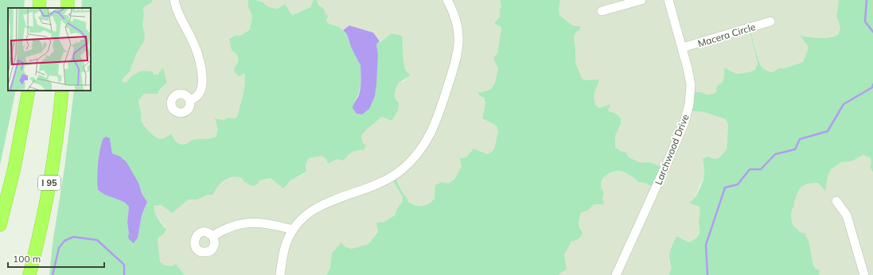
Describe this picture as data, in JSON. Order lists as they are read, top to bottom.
{
  "streets": {
    "highway": ["I 95"],
    "street": ["Macera Circle", "Larchwood Drive"]
  },
  "crossings": [
    ["Macera Circle", "Larchwood Drive"]
  ],
  "scale_bar": "100 m"
}
